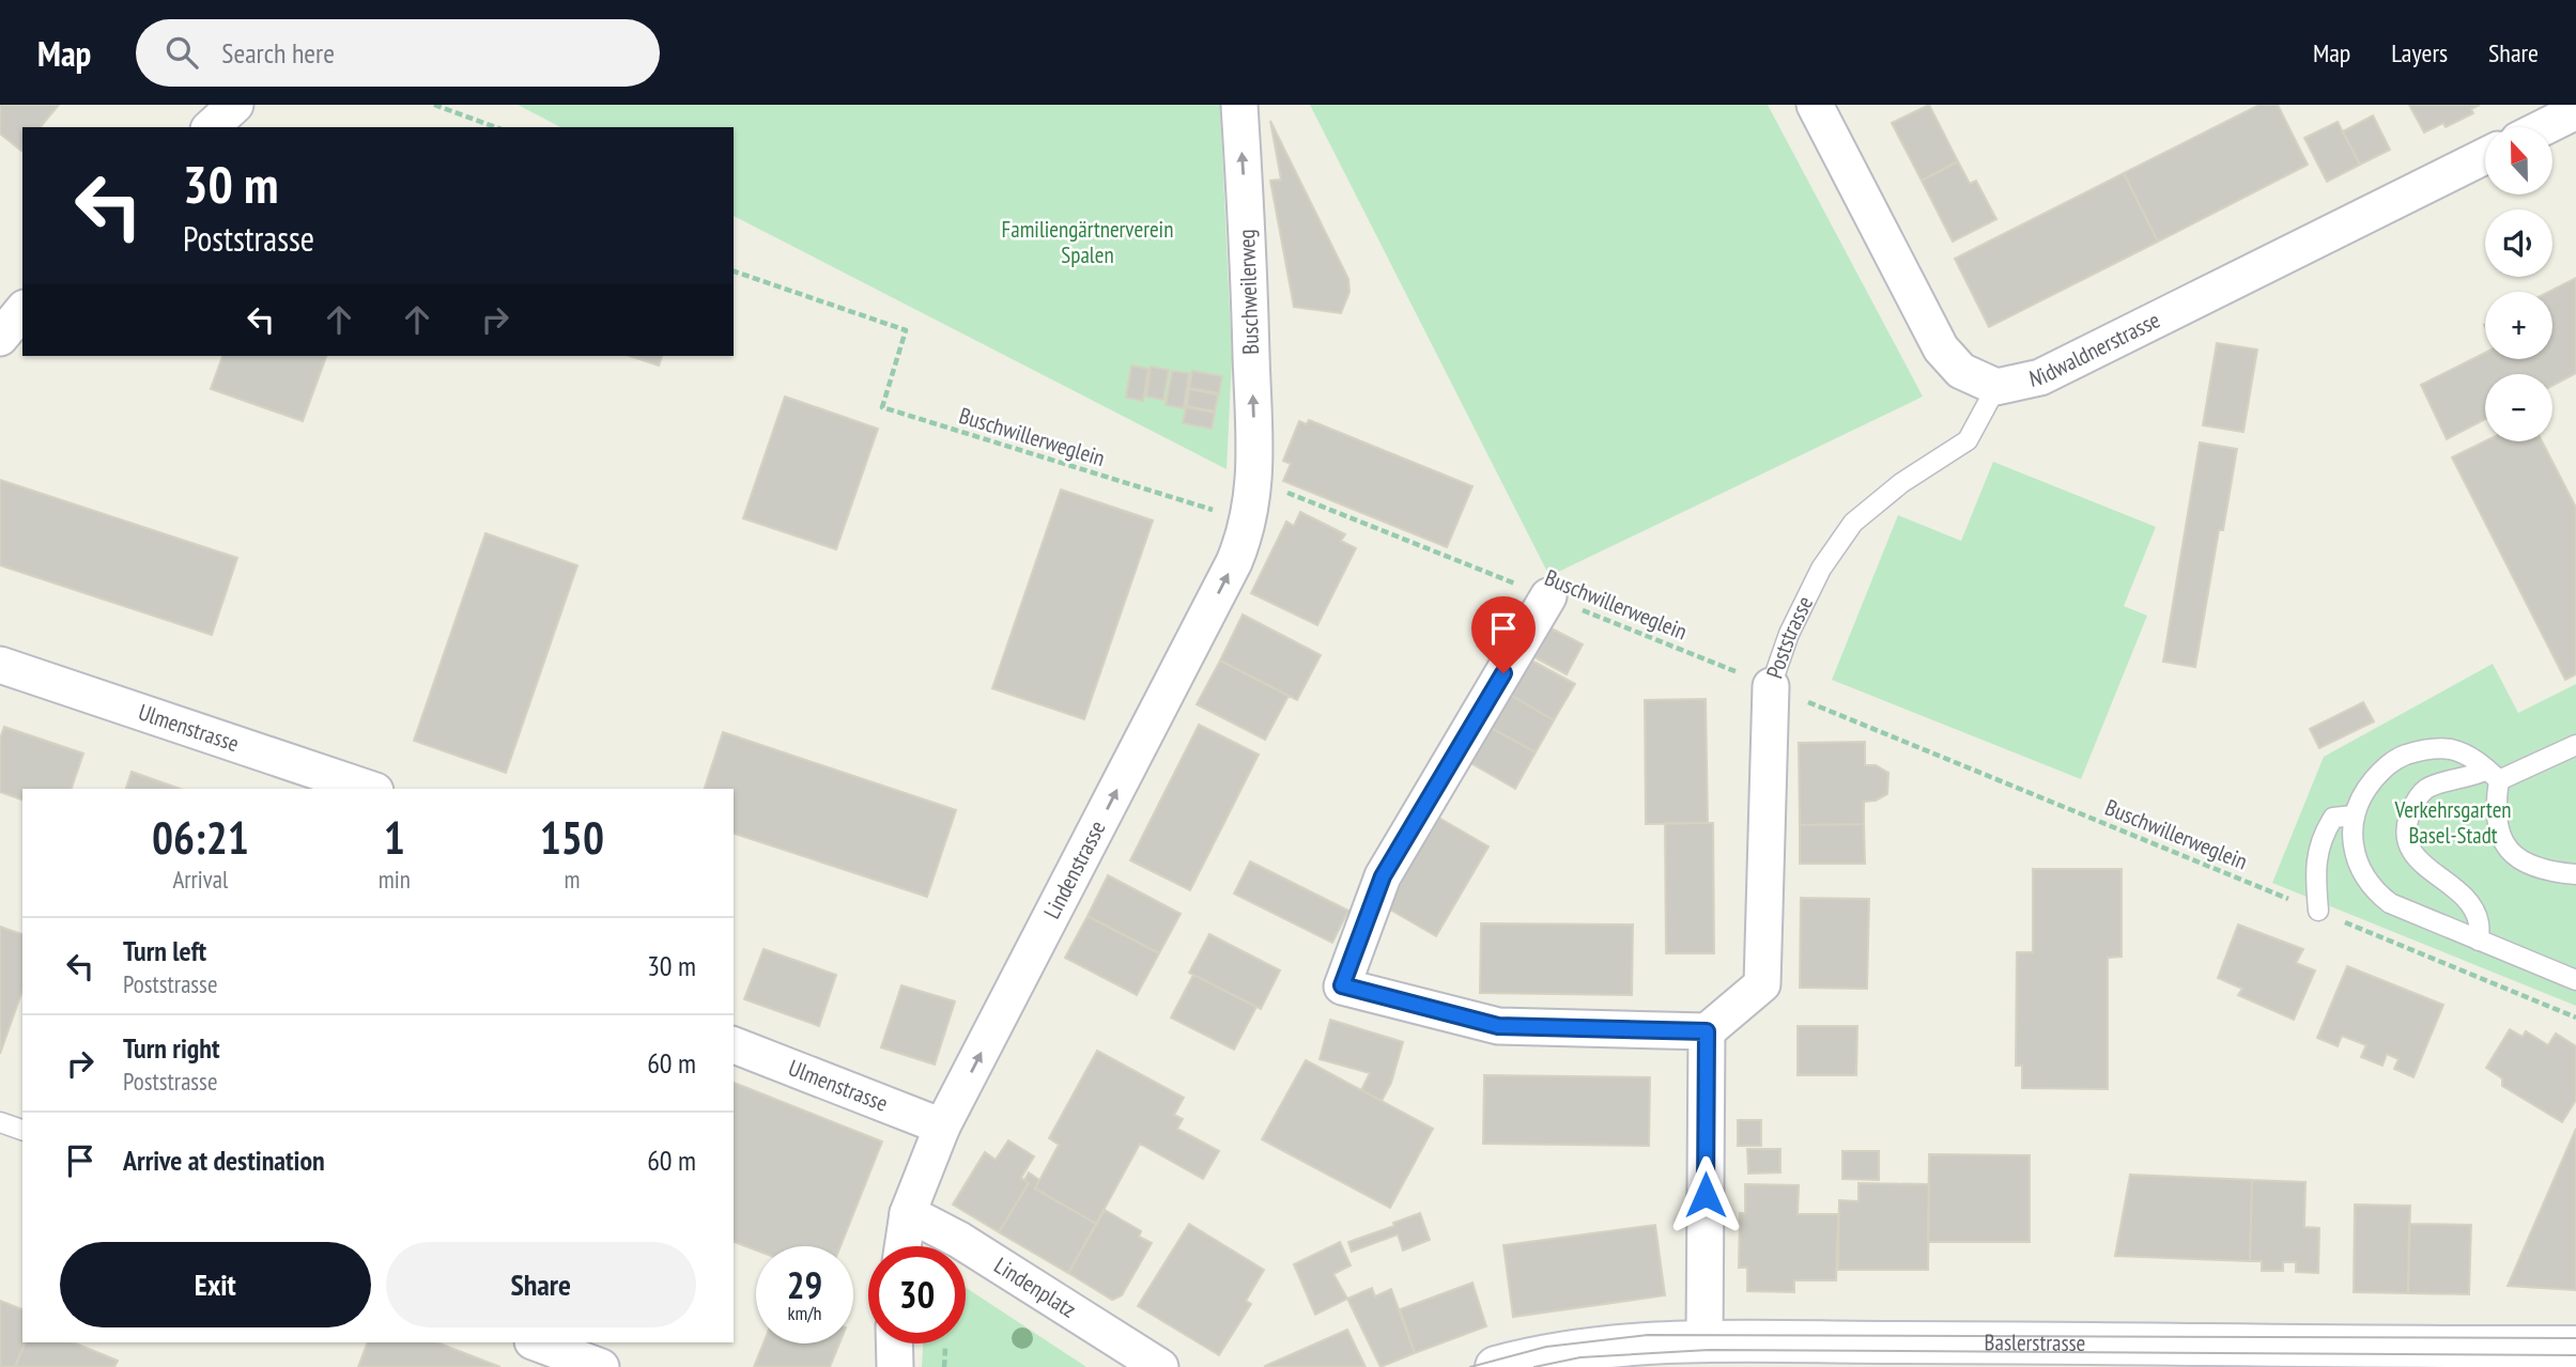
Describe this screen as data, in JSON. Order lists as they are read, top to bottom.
{
  "streets": {
    "main road": ["Baslerstrasse"],
    "street": [
      "Buschweilerweg",
      "Nidwaldnerstrasse",
      "Poststrasse",
      "Ulmenstrasse",
      "Lindenstrasse",
      "Lindenplatz"
    ],
    "path": ["Buschwillerweglein"]
  },
  "crossings": [
    ["Buschweilerweg", "Buschwillerweglein"],
    ["Buschweilerweg", "Lindenstrasse"],
    ["Nidwaldnerstrasse", "Poststrasse"],
    ["Buschwillerweglein", "Poststrasse"],
    ["Buschwillerweglein", "Lindenstrasse"],
    ["Ulmenstrasse", "Lindenstrasse"],
    ["Lindenstrasse", "Lindenplatz"]
  ],
  "one_way": ["Buschweilerweg", "Lindenstrasse"],
  "parks": ["Familiengärtnerverein Spalen", "Verkehrsgarten Basel-Stadt"],
  "north": "top",
  "page": {
    "header": "Map",
    "search": "Search here",
    "nav": ["Map", "Layers", "Share"],
    "map_buttons": ["+", "−"],
    "turn": ["30 m", "Poststrasse"],
    "eta": [
      "06:21",
      "Arrival",
      "1",
      "min",
      "150",
      "m"
    ],
    "list": [
      {
        "name": "Turn left",
        "note": "Poststrasse",
        "value": "30 m"
      },
      {
        "name": "Turn right",
        "note": "Poststrasse",
        "value": "60 m"
      },
      {
        "name": "Arrive at destination",
        "value": "60 m"
      }
    ],
    "buttons": ["Exit", "Share"],
    "speed": "29 km/h",
    "limit": "30"
  }
}
